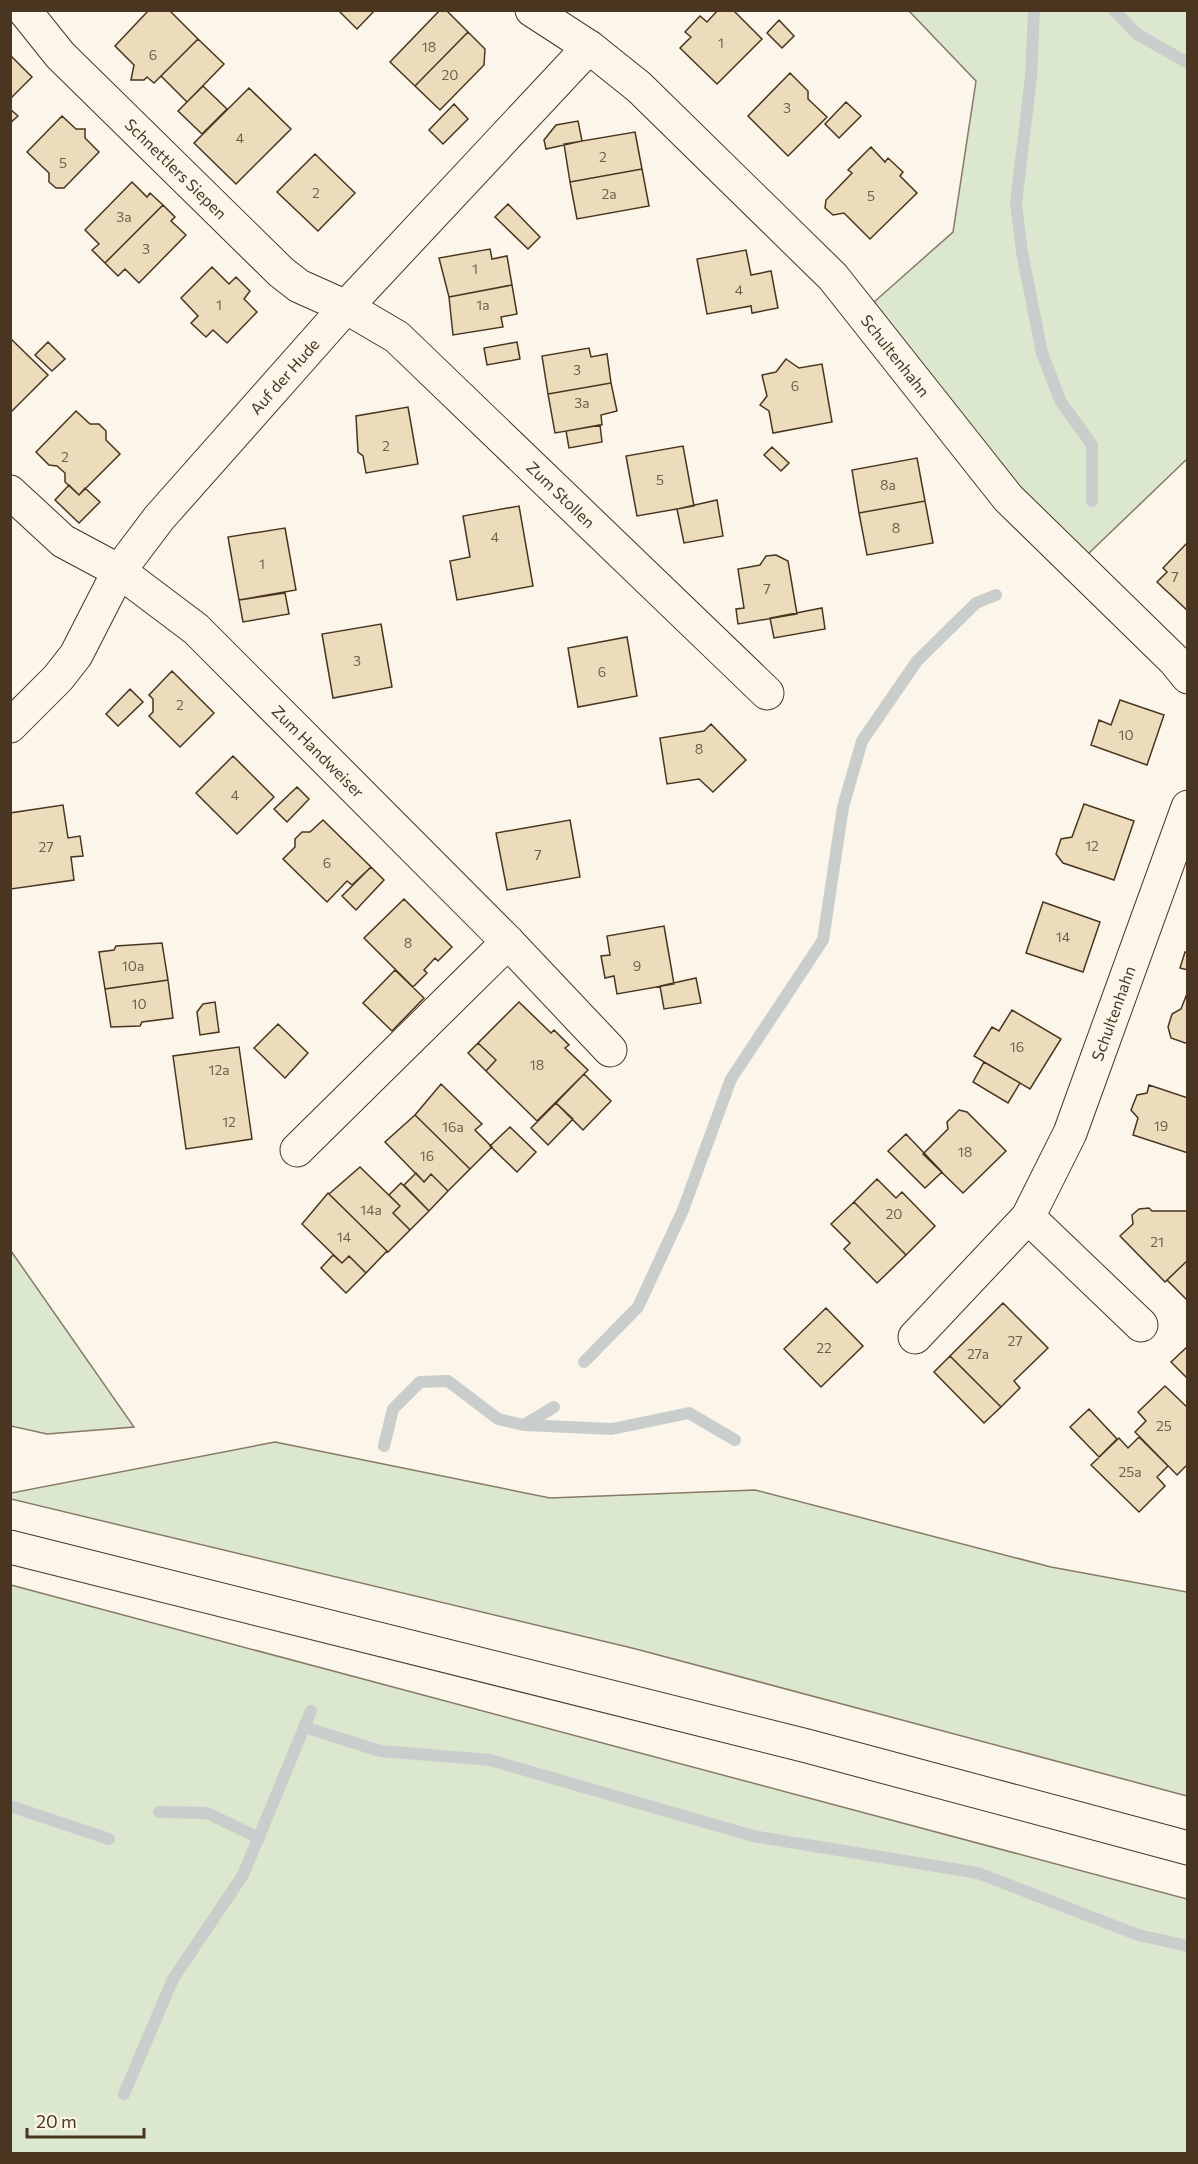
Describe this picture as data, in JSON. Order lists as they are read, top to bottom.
{
  "streets": {
    "street": [
      "Schnettlers Siepen",
      "Schultenhahn",
      "Auf der Hude",
      "Zum Stollen",
      "Zum Handweiser"
    ]
  },
  "crossings": [
    ["Schnettlers Siepen", "Auf der Hude"],
    ["Schnettlers Siepen", "Zum Stollen"],
    ["Schultenhahn", "Auf der Hude"],
    ["Auf der Hude", "Zum Stollen"],
    ["Auf der Hude", "Zum Handweiser"]
  ],
  "house_numbers": [
    "1",
    "18",
    "6",
    "20",
    "3",
    "4",
    "2",
    "5",
    "2",
    "2a",
    "5",
    "3a",
    "3",
    "1",
    "4",
    "1",
    "1a",
    "3",
    "6",
    "3a",
    "2",
    "2",
    "5",
    "8a",
    "8",
    "4",
    "1",
    "7",
    "7",
    "3",
    "6",
    "2",
    "10",
    "8",
    "4",
    "12",
    "27",
    "7",
    "6",
    "14",
    "8",
    "10a",
    "9",
    "10",
    "16",
    "18",
    "12a",
    "12",
    "19",
    "16a",
    "18",
    "16",
    "14a",
    "20",
    "14",
    "21",
    "27",
    "22",
    "27a",
    "25",
    "25a"
  ],
  "scale_bar": "20 m"
}
